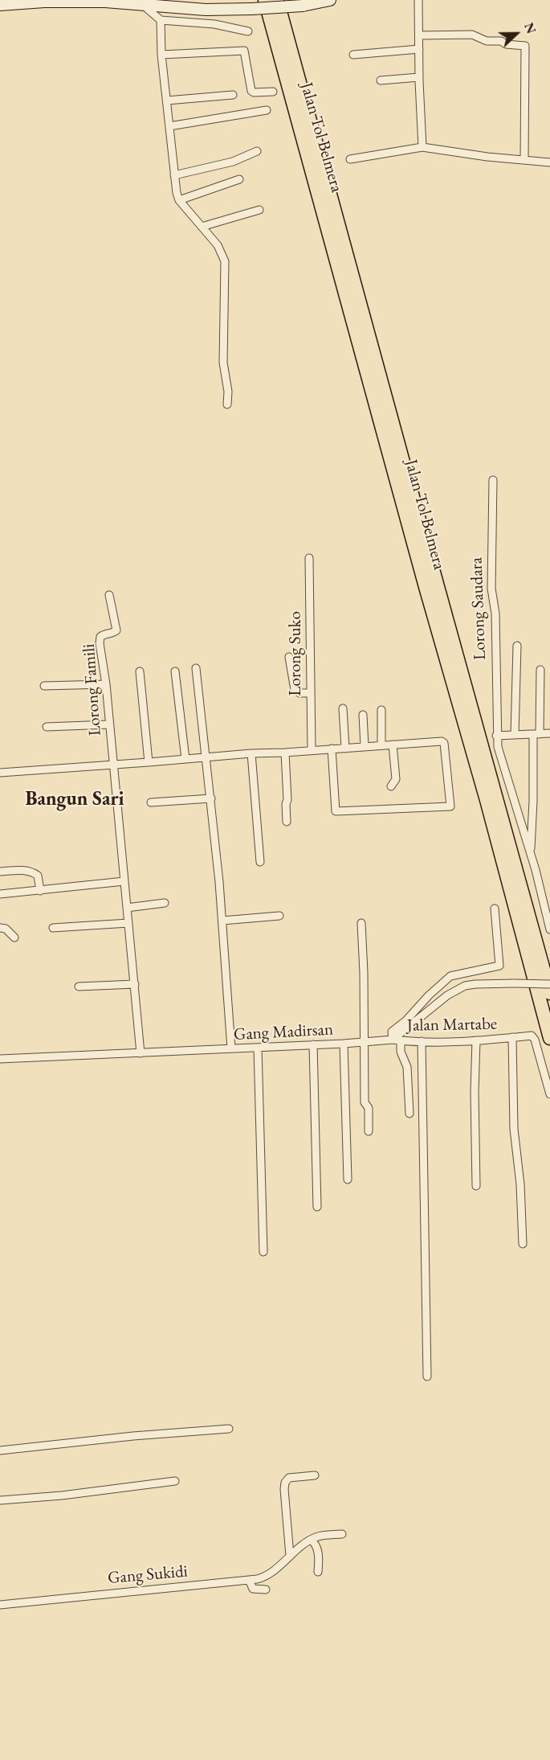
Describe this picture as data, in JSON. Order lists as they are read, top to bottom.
{
  "streets": {
    "highway": ["Jalan Tol Belmera"],
    "street": [
      "Lorong Saudara",
      "Lorong Suko",
      "Lorong Famili",
      "Jalan Martabe",
      "Gang Madirsan",
      "Gang Sukidi"
    ]
  },
  "crossings": [
    ["Lorong Famili", "Gang Madirsan"],
    ["Jalan Martabe", "Gang Madirsan"]
  ],
  "districts": ["Bangun Sari"],
  "north": "right"
}
